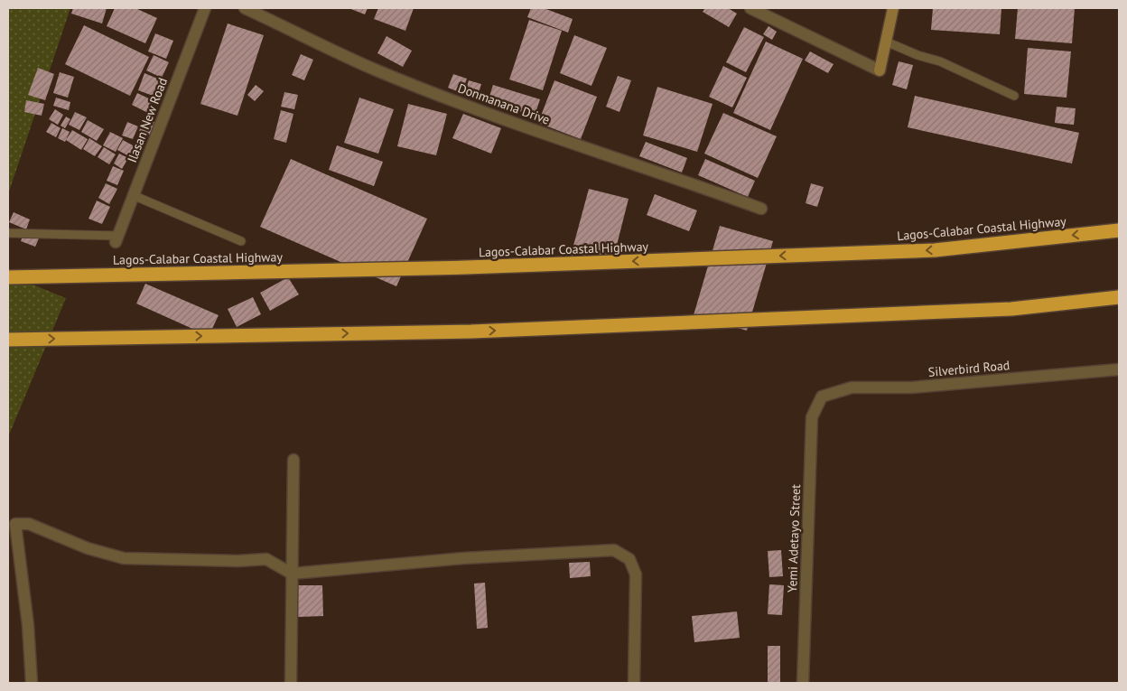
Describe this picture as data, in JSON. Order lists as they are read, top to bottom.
{
  "streets": {
    "highway": ["Lagos-Calabar Coastal Highway"],
    "street": [
      "Donmanana Drive",
      "Ilasan New Road",
      "Silverbird Road",
      "Yemi Adetayo Street"
    ]
  },
  "crossings": [
    ["Silverbird Road", "Yemi Adetayo Street"]
  ]
}
